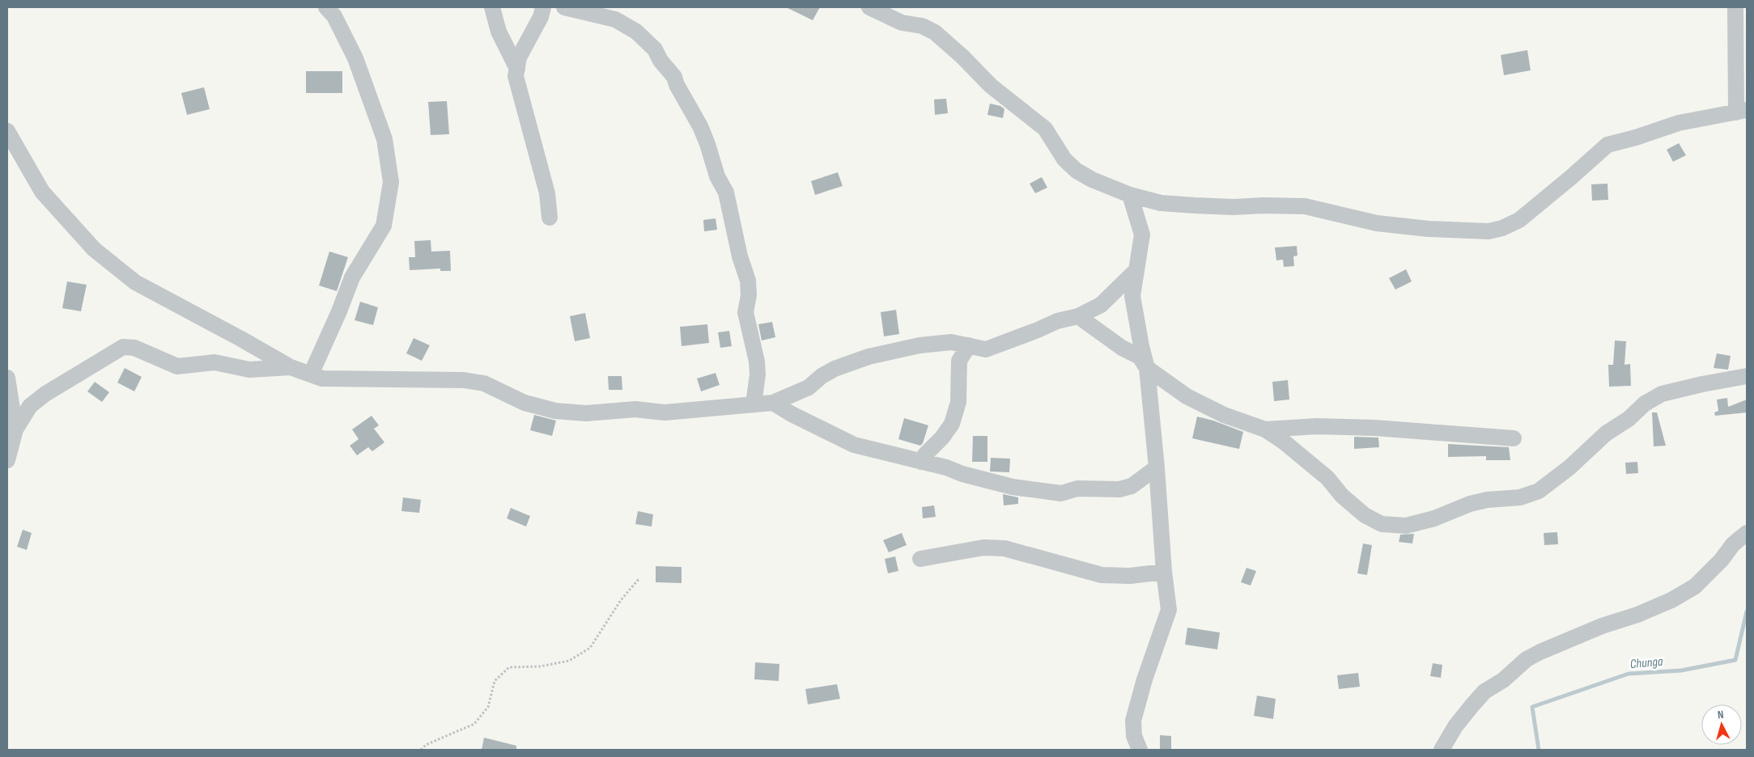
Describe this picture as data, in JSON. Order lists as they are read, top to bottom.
{
  "water": ["Chunga"],
  "north": "top"
}
